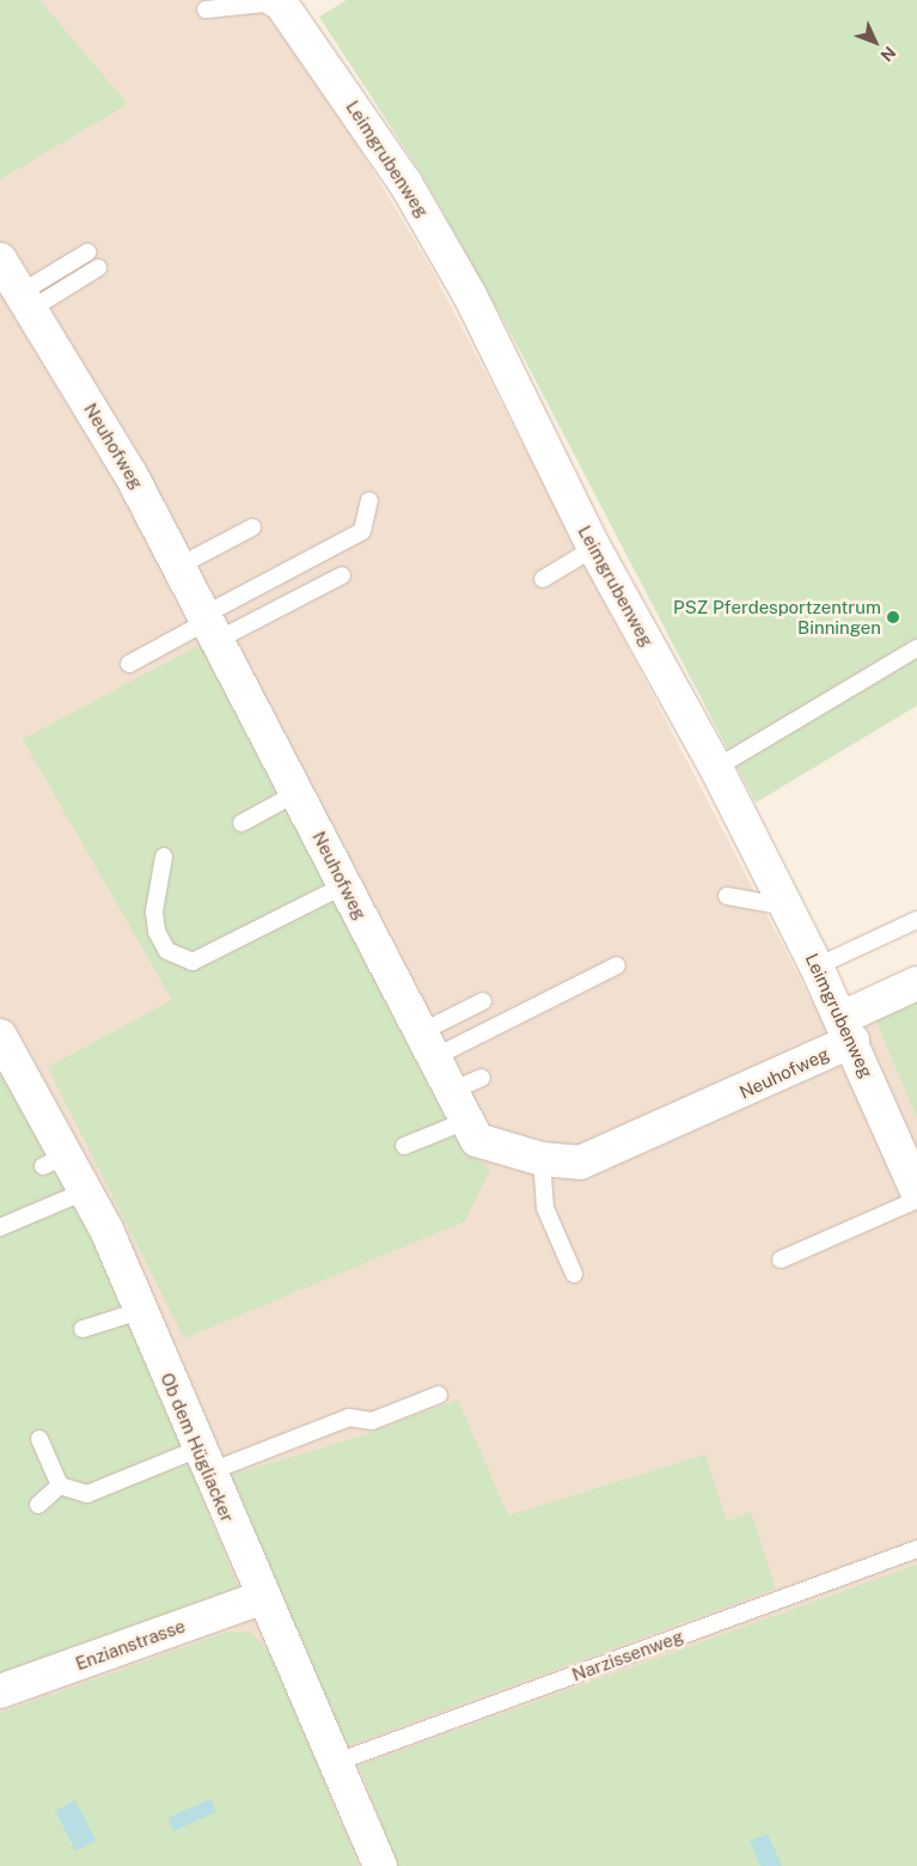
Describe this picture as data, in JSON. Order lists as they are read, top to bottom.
{
  "streets": {
    "street": [
      "Leimgrubenweg",
      "Neuhofweg",
      "Ob dem Hügliacker",
      "Enzianstrasse"
    ],
    "lane": ["Narzissenweg"]
  },
  "crossings": [
    ["Leimgrubenweg", "Neuhofweg"],
    ["Ob dem Hügliacker", "Enzianstrasse"],
    ["Ob dem Hügliacker", "Narzissenweg"]
  ],
  "places": ["PSZ Pferdesportzentrum Binningen"],
  "north": "bottom right"
}
